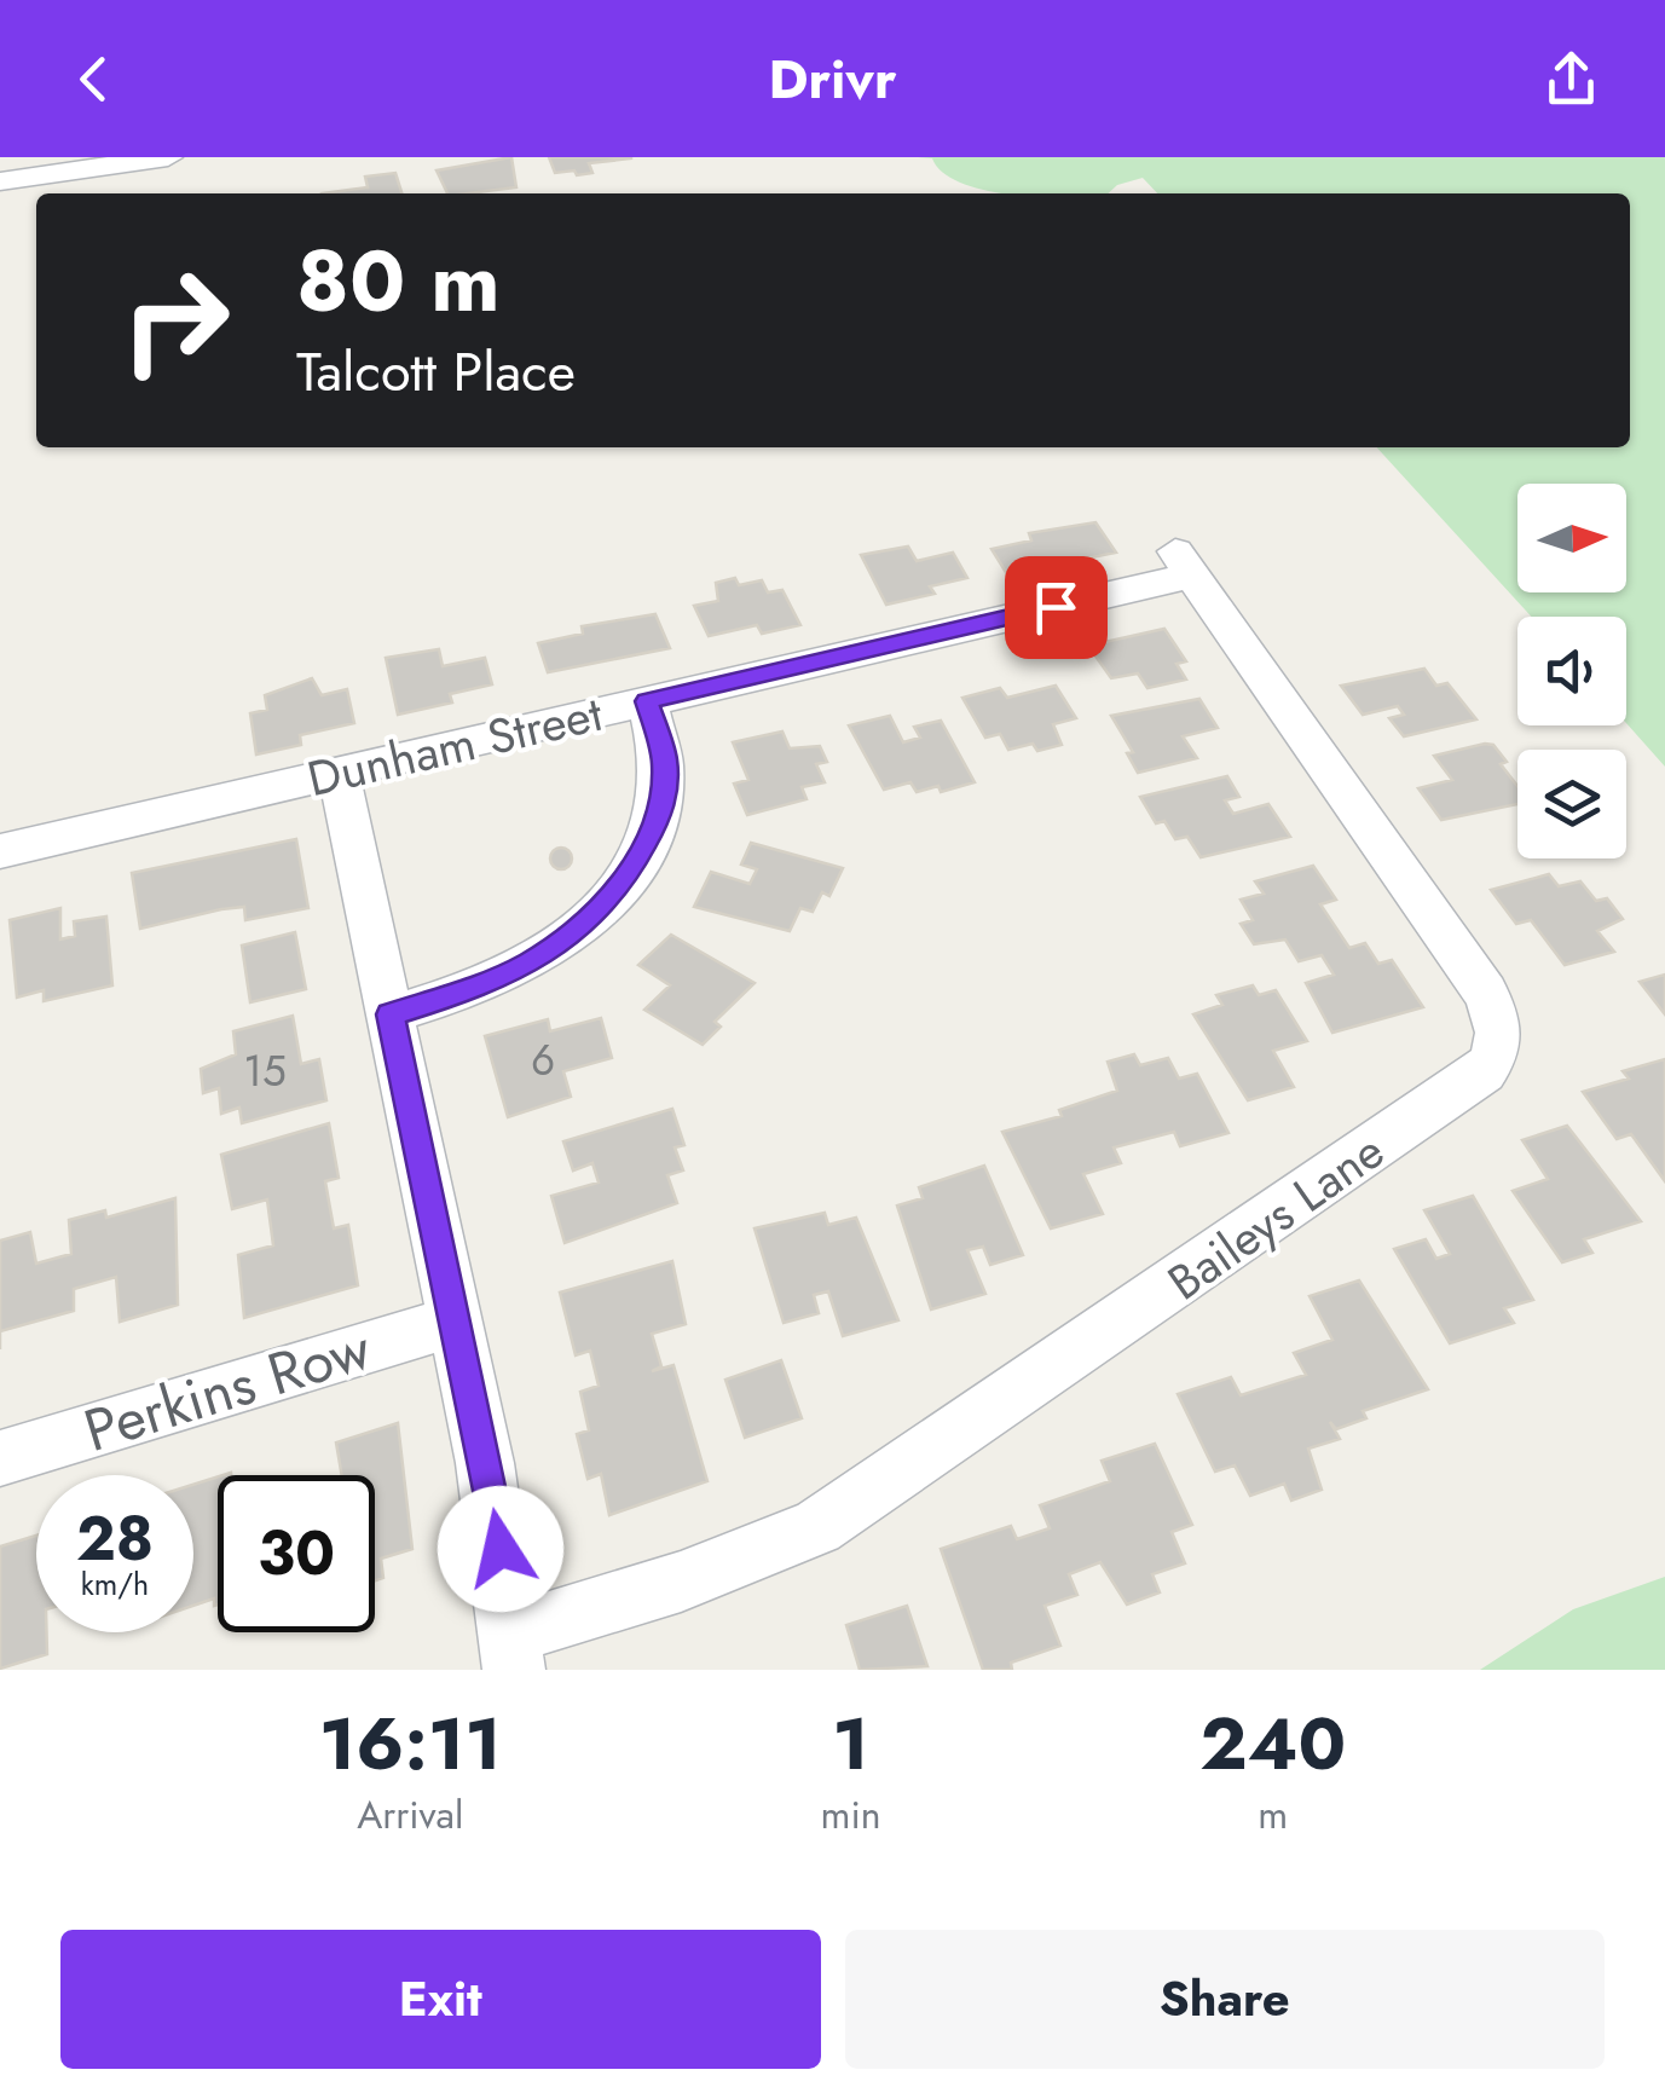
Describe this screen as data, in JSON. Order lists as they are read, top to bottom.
{
  "streets": {
    "street": ["Dunham Street", "Baileys Lane", "Perkins Row"]
  },
  "crossings": [
    ["Dunham Street", "Baileys Lane"]
  ],
  "house_numbers": ["6", "15"],
  "north": "right",
  "page": {
    "header": "Drivr",
    "turn": ["80 m", "Talcott Place"],
    "speed": "28 km/h",
    "limit": "30",
    "eta": [
      "16:11",
      "Arrival",
      "1",
      "min",
      "240",
      "m"
    ],
    "buttons": ["Exit", "Share"]
  }
}
